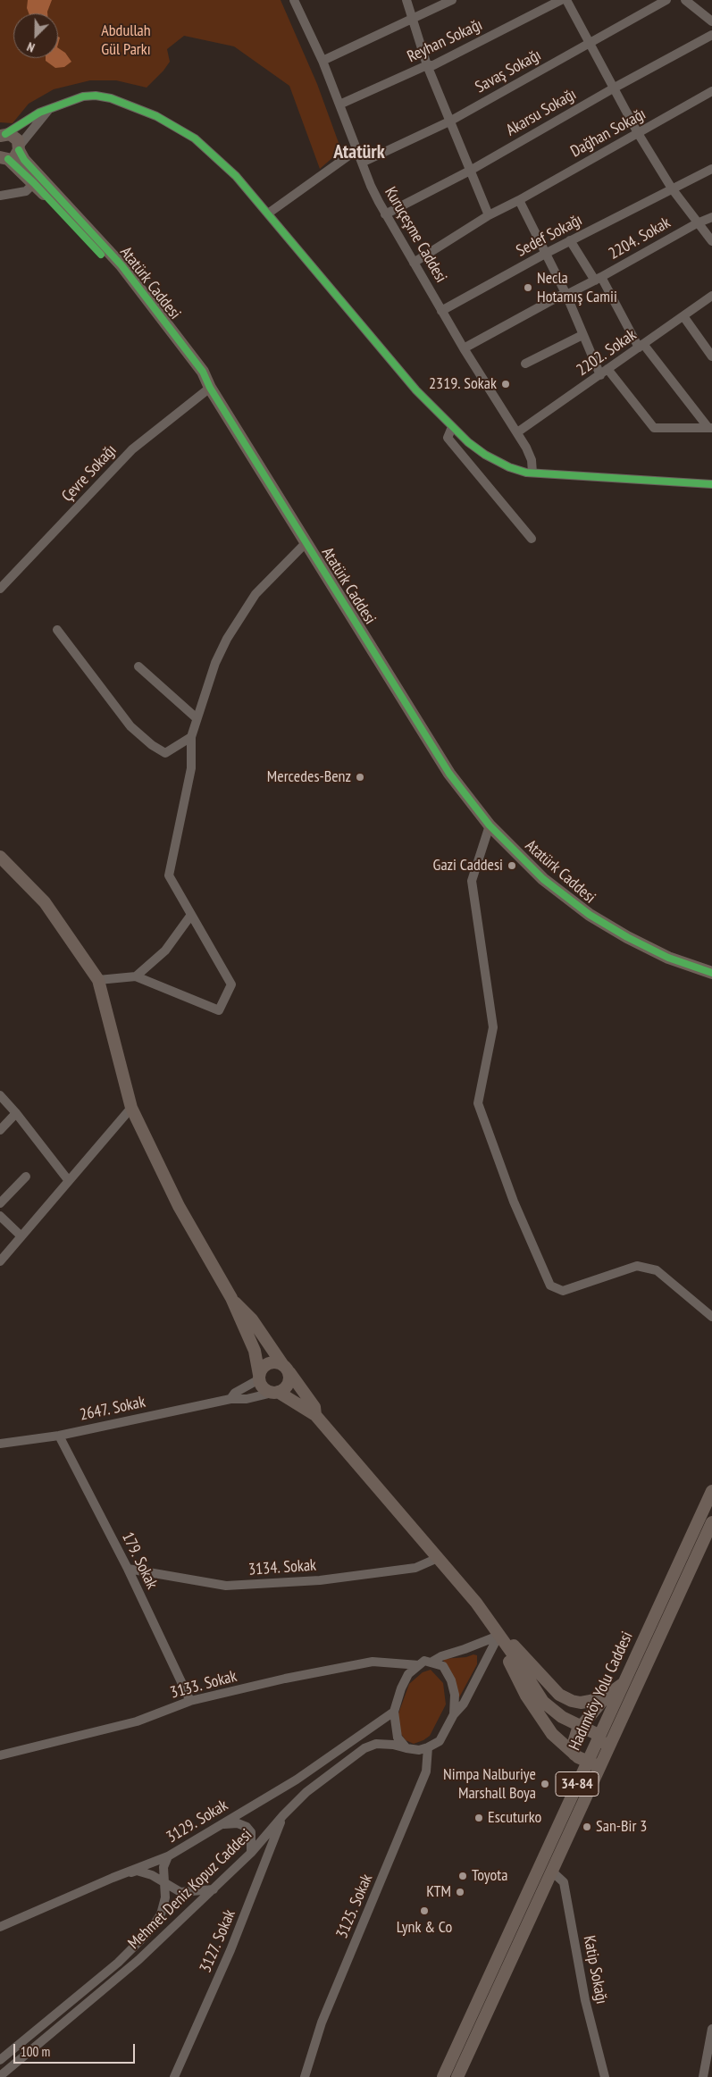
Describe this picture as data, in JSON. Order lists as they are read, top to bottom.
{
  "streets": {
    "main road": ["Atatürk Caddesi", "Hadımköy Yolu Caddesi", "34-84"],
    "street": [
      "Reyhan Sokağı",
      "Savaş Sokağı",
      "Akarsu Sokağı",
      "Dağhan Sokağı",
      "Kuruçeşme Caddesi",
      "Sedef Sokağı",
      "2204. Sokak",
      "2202. Sokak",
      "Çevre Sokağı",
      "2647. Sokak",
      "179. Sokak",
      "3134. Sokak",
      "3133. Sokak",
      "3129. Sokak",
      "Mehmet Deniz Kopuz Caddesi",
      "3125. Sokak",
      "3127. Sokak",
      "Katip Sokağı"
    ]
  },
  "crossings": [
    ["Reyhan Sokağı", "Kuruçeşme Caddesi"],
    ["Savaş Sokağı", "Kuruçeşme Caddesi"],
    ["Akarsu Sokağı", "Kuruçeşme Caddesi"],
    ["Dağhan Sokağı", "Kuruçeşme Caddesi"],
    ["Kuruçeşme Caddesi", "Sedef Sokağı"],
    ["Kuruçeşme Caddesi", "2204. Sokak"],
    ["Kuruçeşme Caddesi", "2202. Sokak"],
    ["Atatürk Caddesi", "Çevre Sokağı"],
    ["2647. Sokak", "179. Sokak"],
    ["179. Sokak", "3134. Sokak"],
    ["179. Sokak", "3133. Sokak"],
    ["3133. Sokak", "3129. Sokak"],
    ["3133. Sokak", "Mehmet Deniz Kopuz Caddesi"],
    ["3133. Sokak", "3125. Sokak"],
    ["Hadımköy Yolu Caddesi", "Katip Sokağı"],
    ["3129. Sokak", "Mehmet Deniz Kopuz Caddesi"],
    ["3129. Sokak", "3125. Sokak"],
    ["Mehmet Deniz Kopuz Caddesi", "3125. Sokak"],
    ["Mehmet Deniz Kopuz Caddesi", "3127. Sokak"]
  ],
  "districts": ["Atatürk"],
  "parks": ["Abdullah Gül Parkı"],
  "places": [
    "Necla Hotamış Camii",
    "2319. Sokak",
    "Mercedes-Benz",
    "Gazi Caddesi",
    "Nimpa Nalburiye Marshall Boya",
    "Escuturko",
    "San-Bir 3",
    "Toyota",
    "KTM",
    "Lynk & Co"
  ],
  "scale_bar": "100 m",
  "north": "bottom left"
}
